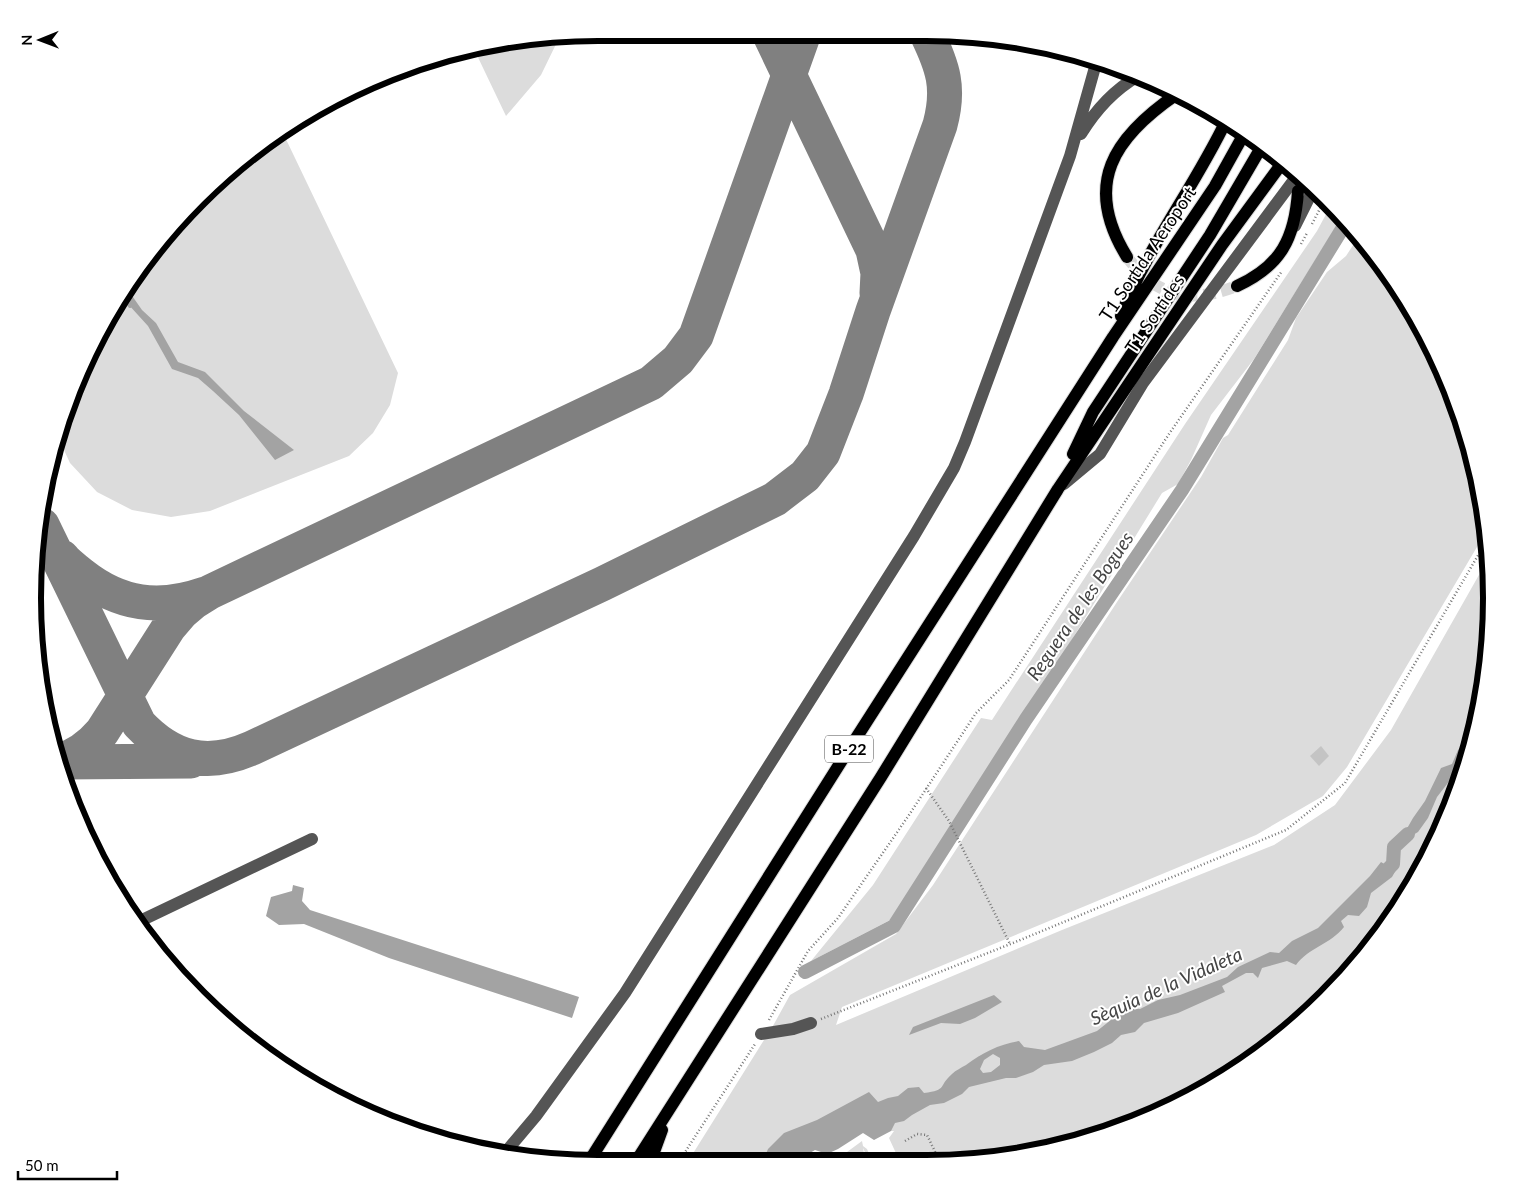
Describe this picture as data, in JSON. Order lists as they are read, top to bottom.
{
  "streets": {
    "main road": ["T1 Sortida Aeroport", "T1 Sortides", "B-22"]
  },
  "crossings": [
    ["T1 Sortida Aeroport", "B-22"],
    ["T1 Sortides", "B-22"]
  ],
  "water": ["Reguera de les Bogues", "Sèquia de la Vidaleta"],
  "scale_bar": "50 m",
  "north": "left"
}
